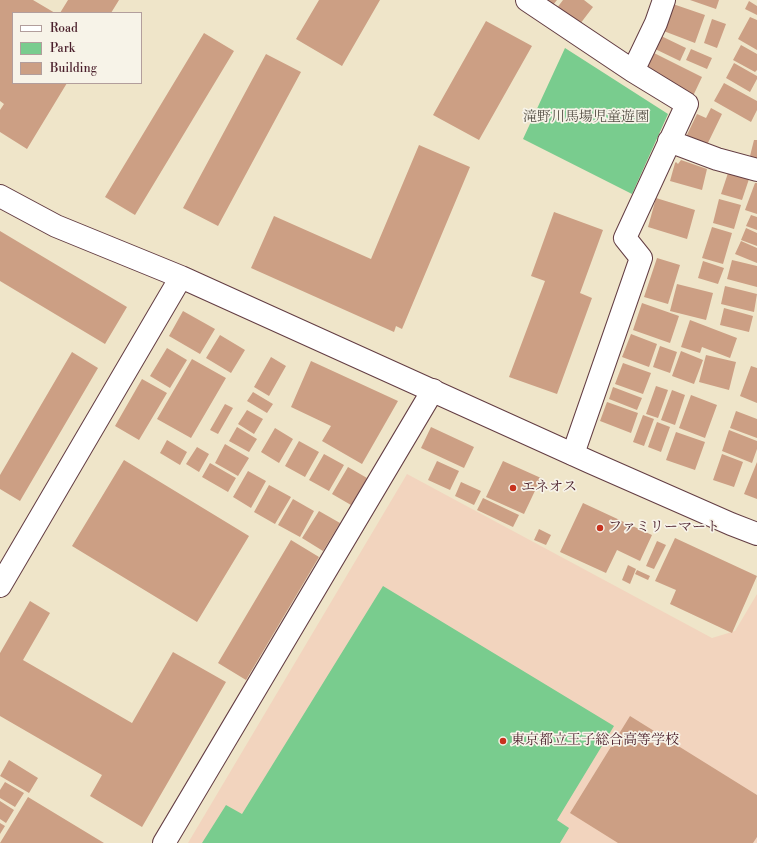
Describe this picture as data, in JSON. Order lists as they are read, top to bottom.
{
  "parks": ["滝野川馬場児童遊園"],
  "places": ["エネオス", "ファミリーマート", "東京都立王子総合高等学校"],
  "legend": ["Road", "Park", "Building"]
}
